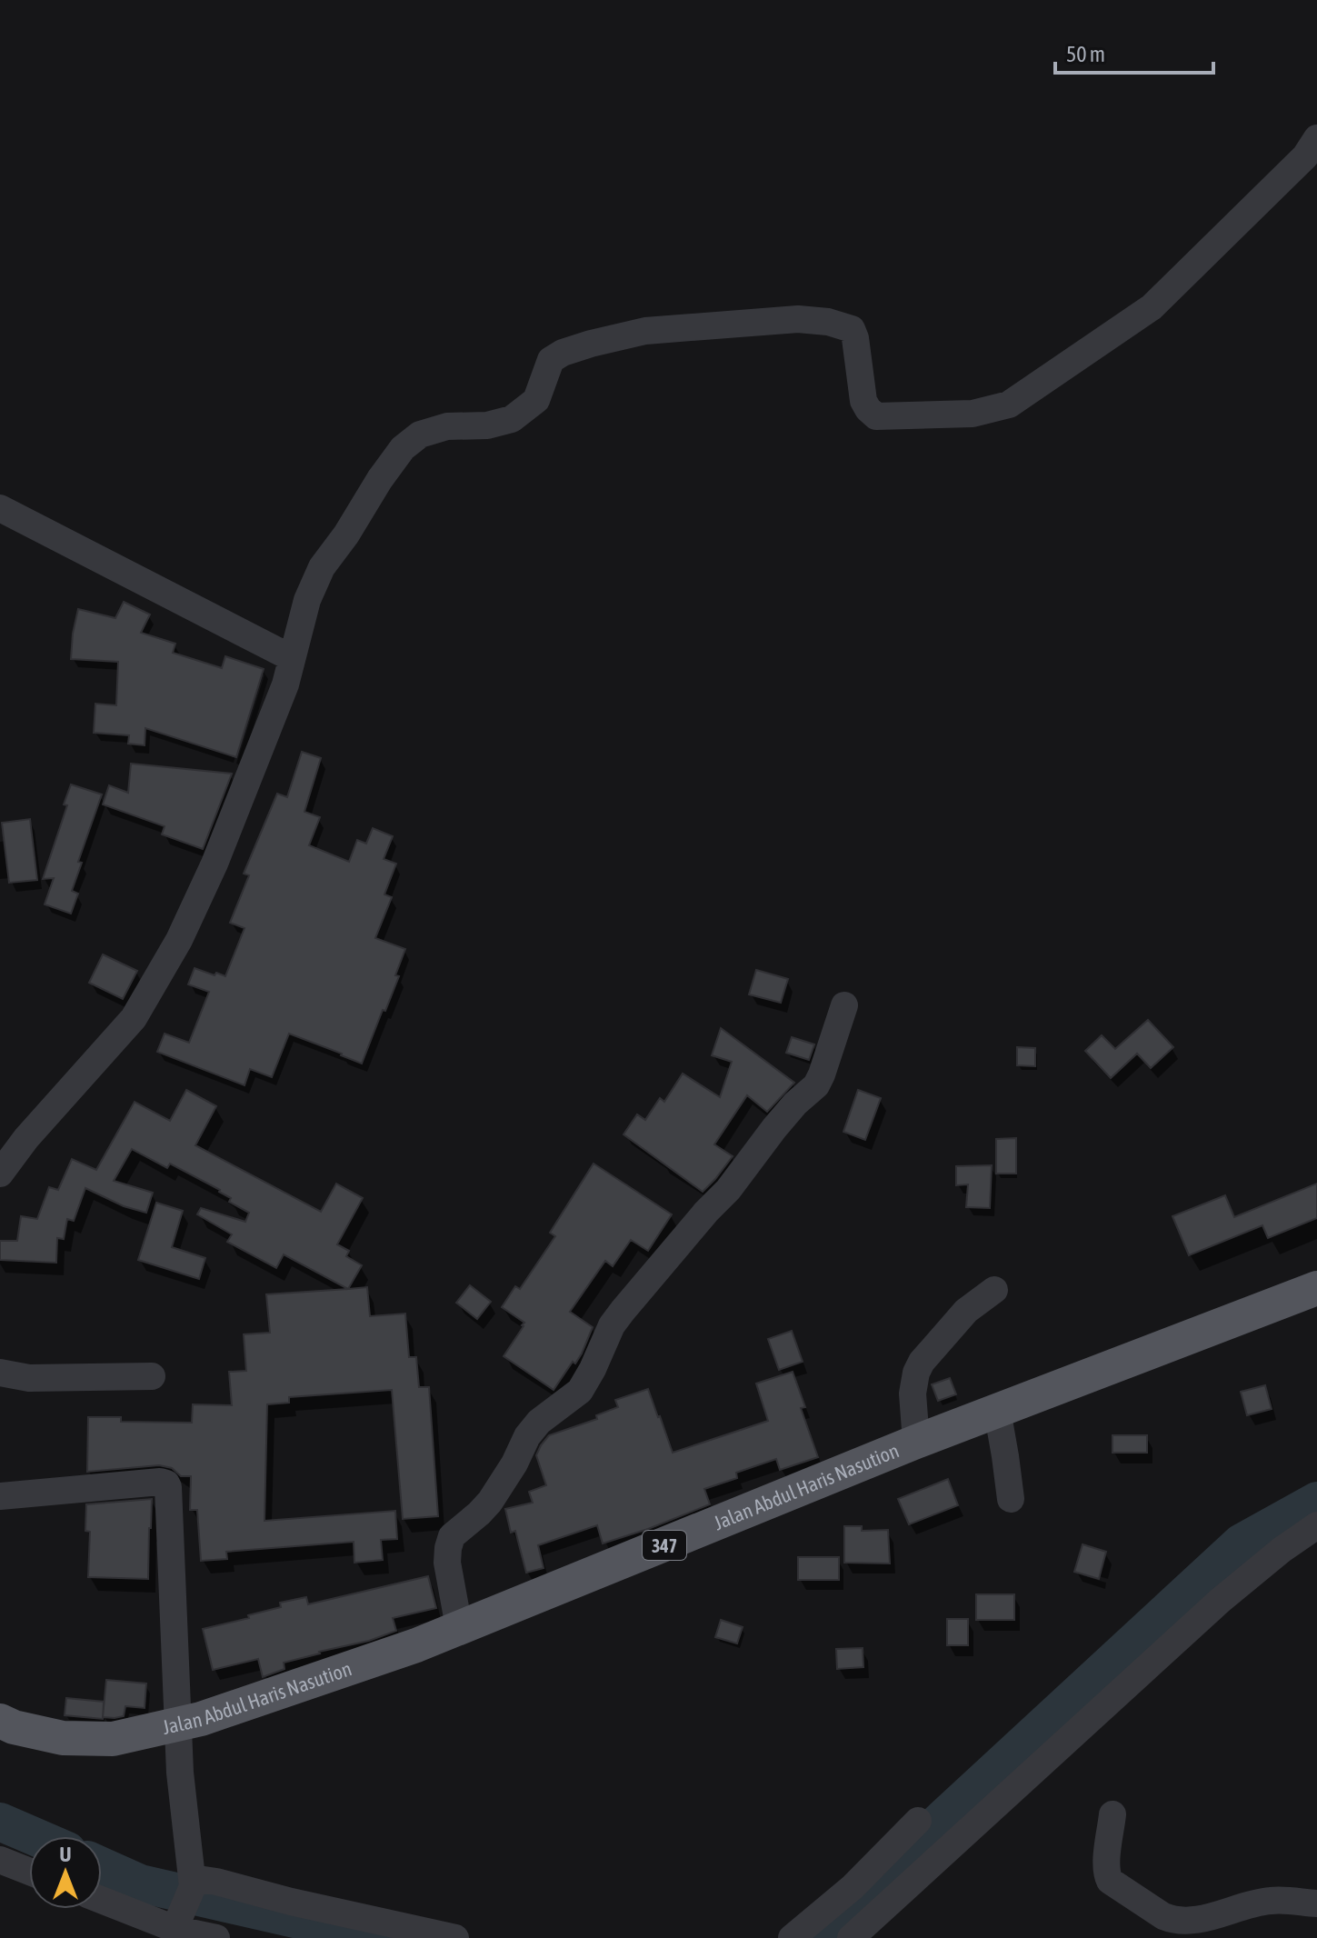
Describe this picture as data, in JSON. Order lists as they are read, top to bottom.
{
  "streets": {
    "main road": ["Jalan Abdul Haris Nasution", "347"]
  },
  "scale_bar": "50 m",
  "north": "top"
}
